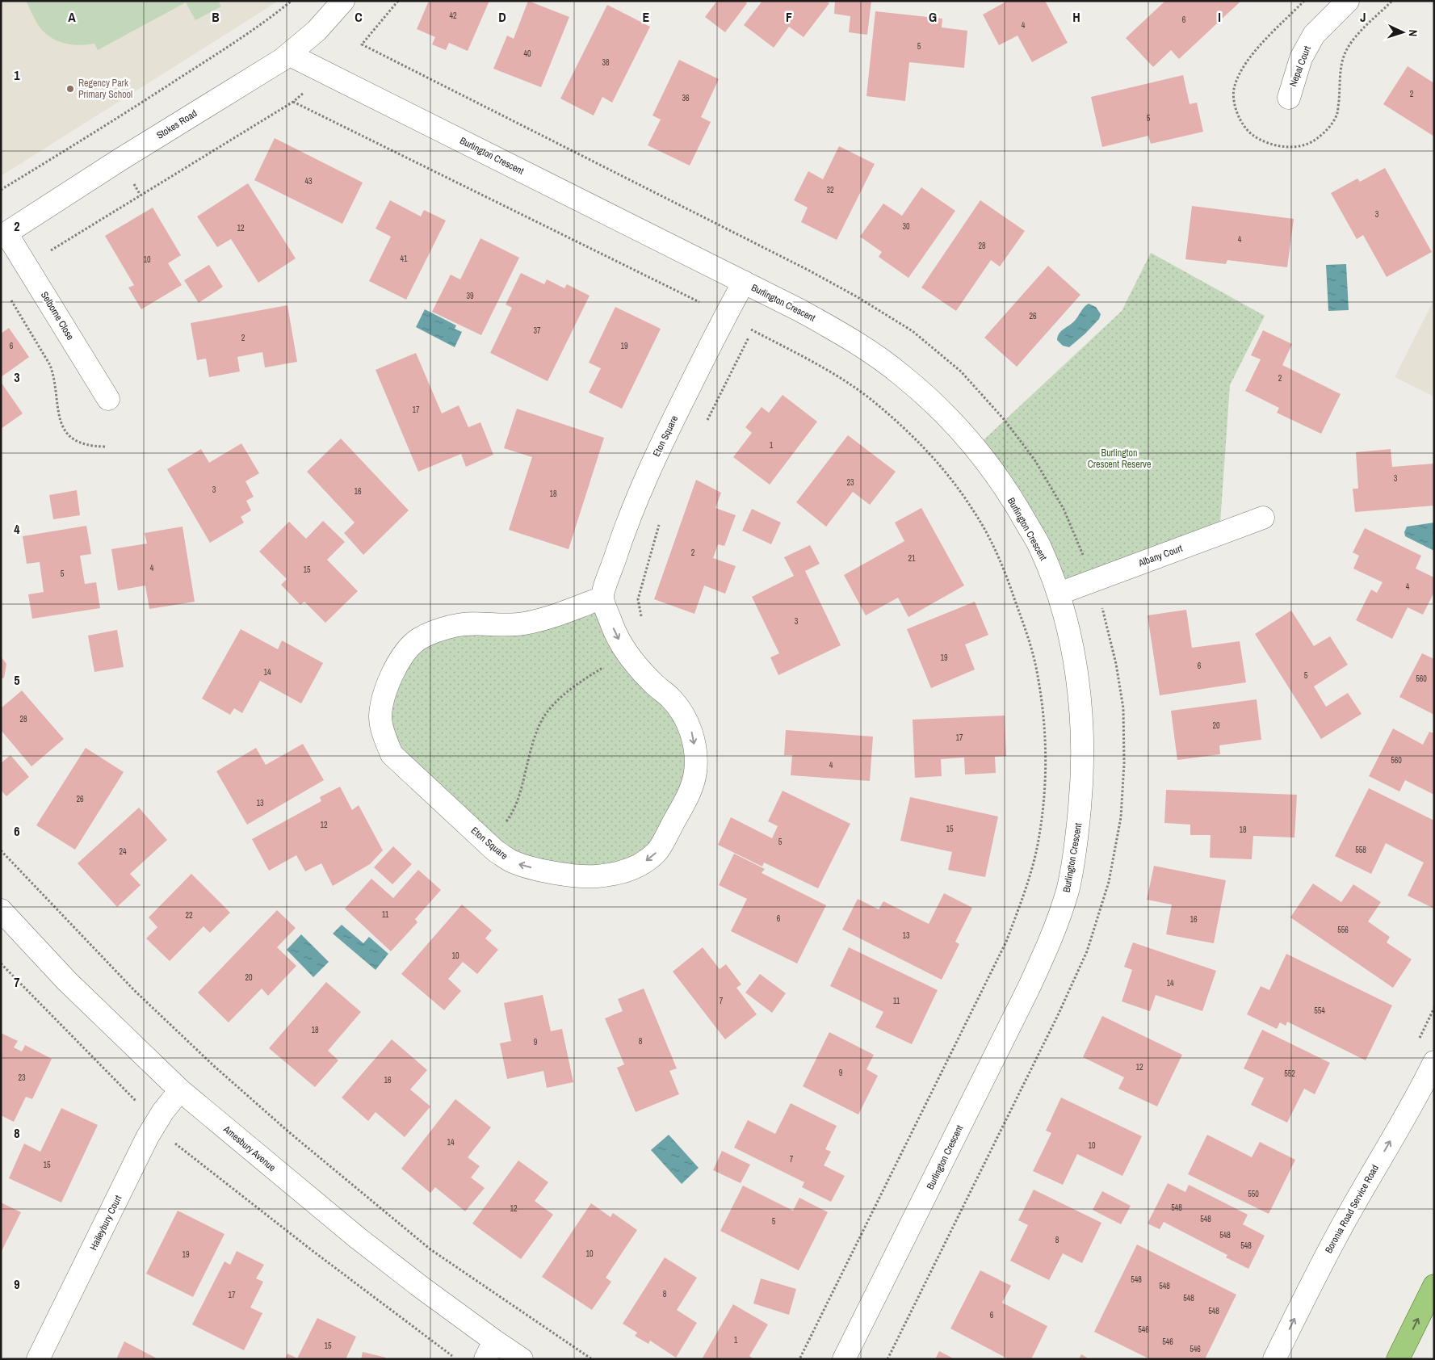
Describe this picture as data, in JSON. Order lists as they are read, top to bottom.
{
  "streets": {
    "street": [
      "Nepal Court",
      "Stokes Road",
      "Burlington Crescent",
      "Selborne Close",
      "Eton Square",
      "Albany Court",
      "Amesbury Avenue",
      "Boronia Road Service Road",
      "Haileybury Court"
    ]
  },
  "crossings": [
    ["Stokes Road", "Burlington Crescent"],
    ["Stokes Road", "Selborne Close"],
    ["Burlington Crescent", "Eton Square"],
    ["Burlington Crescent", "Albany Court"],
    ["Amesbury Avenue", "Haileybury Court"]
  ],
  "one_way": ["Boronia Road Service Road"],
  "parks": ["Burlington Crescent Reserve"],
  "places": ["Regency Park Primary School"],
  "house_numbers": [
    "42",
    "6",
    "4",
    "5",
    "40",
    "38",
    "2",
    "36",
    "5",
    "43",
    "32",
    "3",
    "30",
    "12",
    "4",
    "28",
    "41",
    "10",
    "39",
    "26",
    "37",
    "2",
    "6",
    "19",
    "2",
    "17",
    "1",
    "3",
    "23",
    "3",
    "16",
    "18",
    "2",
    "21",
    "4",
    "15",
    "5",
    "4",
    "3",
    "19",
    "6",
    "14",
    "5",
    "560",
    "28",
    "20",
    "17",
    "560",
    "4",
    "26",
    "13",
    "12",
    "15",
    "18",
    "5",
    "558",
    "24",
    "11",
    "22",
    "6",
    "16",
    "556",
    "13",
    "10",
    "20",
    "14",
    "7",
    "11",
    "554",
    "18",
    "8",
    "9",
    "12",
    "9",
    "552",
    "23",
    "16",
    "14",
    "10",
    "7",
    "15",
    "550",
    "548",
    "12",
    "548",
    "5",
    "548",
    "8",
    "548",
    "10",
    "19",
    "548",
    "548",
    "8",
    "17",
    "548",
    "548",
    "6",
    "546",
    "1",
    "546",
    "15",
    "546"
  ],
  "north": "right",
  "grid": {
    "columns": [
      "A",
      "B",
      "C",
      "D",
      "E",
      "F",
      "G",
      "H",
      "I",
      "J"
    ],
    "rows": [
      "1",
      "2",
      "3",
      "4",
      "5",
      "6",
      "7",
      "8",
      "9"
    ]
  }
}
